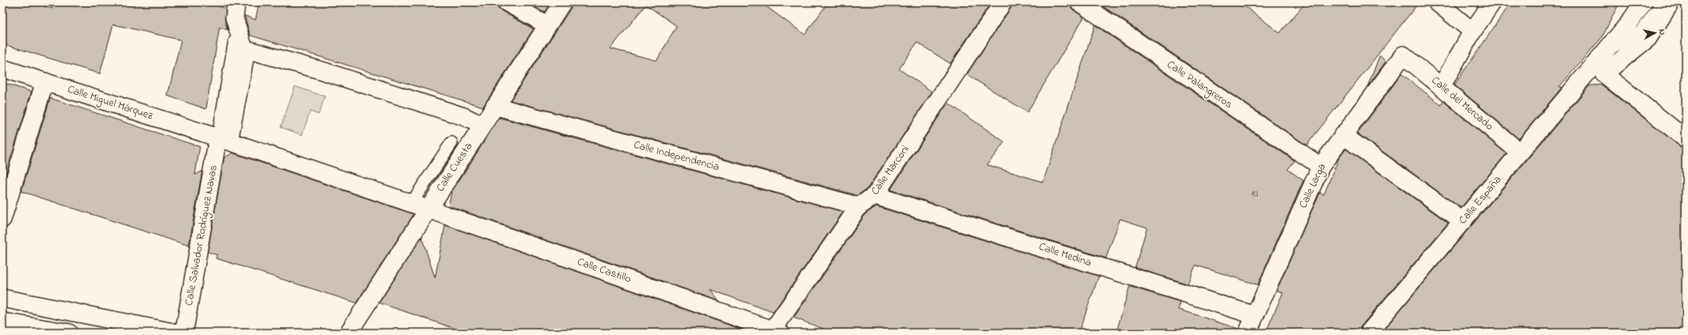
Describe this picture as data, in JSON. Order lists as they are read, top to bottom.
{
  "streets": {
    "street": [
      "Calle Palangreros",
      "Calle Miguel Márquez",
      "Calle del Mercado",
      "Calle Independencia",
      "Calle Cuesta",
      "Calle Marconi",
      "Calle Larga",
      "Calle España",
      "Calle Salvador Rodríguez Navas",
      "Calle Medina",
      "Calle Castillo"
    ]
  },
  "crossings": [
    ["Calle Palangreros", "Calle Larga"],
    ["Calle Miguel Márquez", "Calle Salvador Rodríguez Navas"],
    ["Calle Miguel Márquez", "Calle Castillo"],
    ["Calle del Mercado", "Calle Larga"],
    ["Calle del Mercado", "Calle España"],
    ["Calle Independencia", "Calle Cuesta"],
    ["Calle Independencia", "Calle Marconi"],
    ["Calle Cuesta", "Calle Castillo"],
    ["Calle Marconi", "Calle Medina"],
    ["Calle Marconi", "Calle Castillo"],
    ["Calle Larga", "Calle Medina"]
  ],
  "house_numbers": ["10"],
  "north": "right"
}
